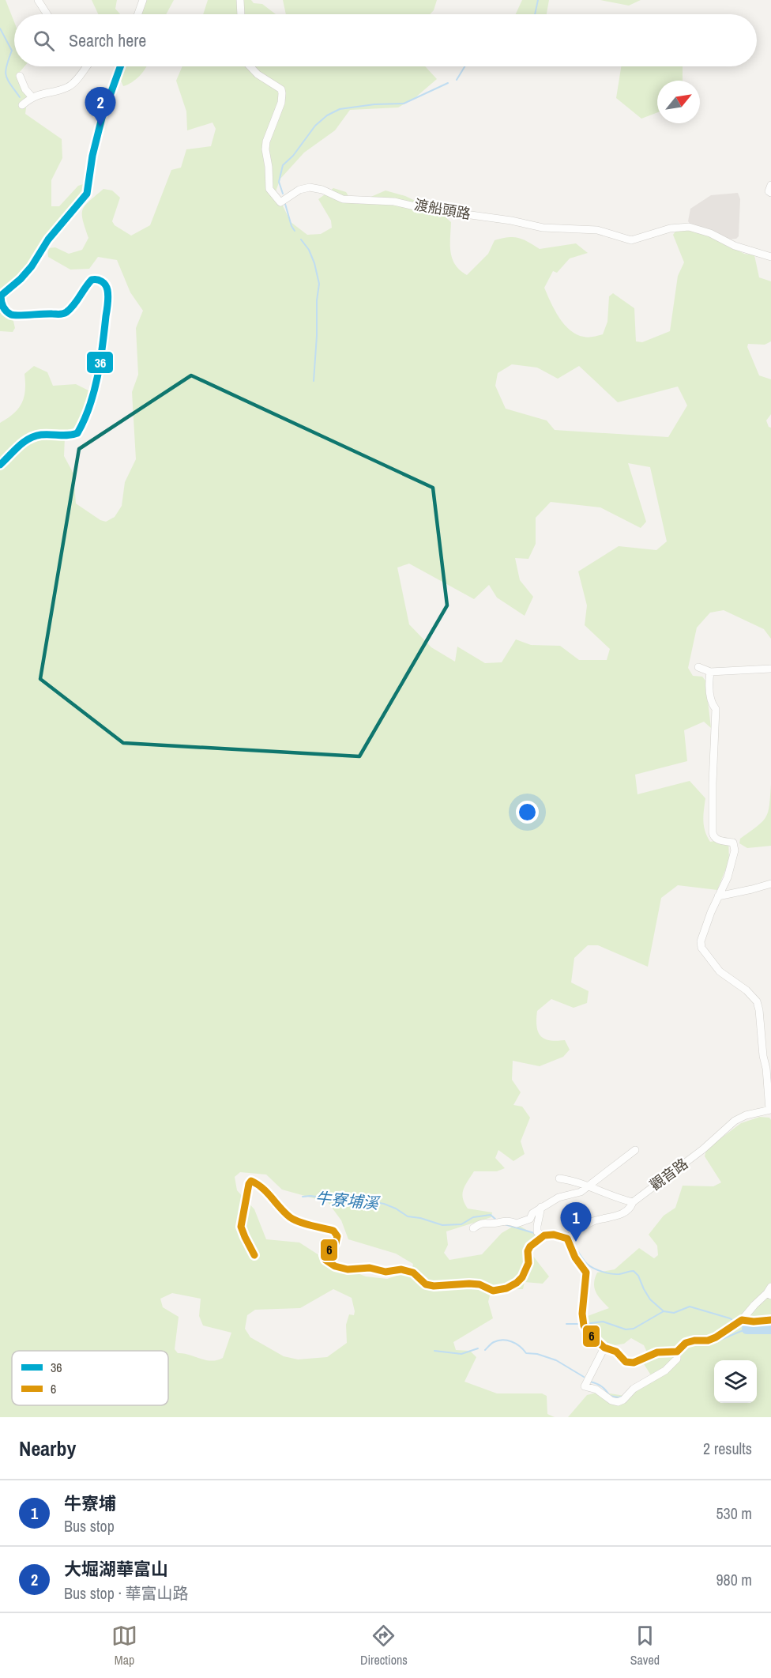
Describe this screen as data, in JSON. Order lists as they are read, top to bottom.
{
  "streets": {
    "street": ["渡船頭路", "觀音路"]
  },
  "water": ["牛寮埔溪"],
  "lines": ["transit line 36", "transit line 6"],
  "legend": ["36", "6"],
  "north": "top right",
  "page": {
    "search": "Search here",
    "pins": ["2", "1"],
    "heading": ["Nearby", "2 results"],
    "list": [
      {
        "mark": "1",
        "name": "牛寮埔",
        "note": "Bus stop",
        "value": "530 m"
      },
      {
        "mark": "2",
        "name": "大堀湖華富山",
        "note": "Bus stop · 華富山路",
        "value": "980 m"
      }
    ],
    "nav": ["Map", "Directions", "Saved"]
  }
}
